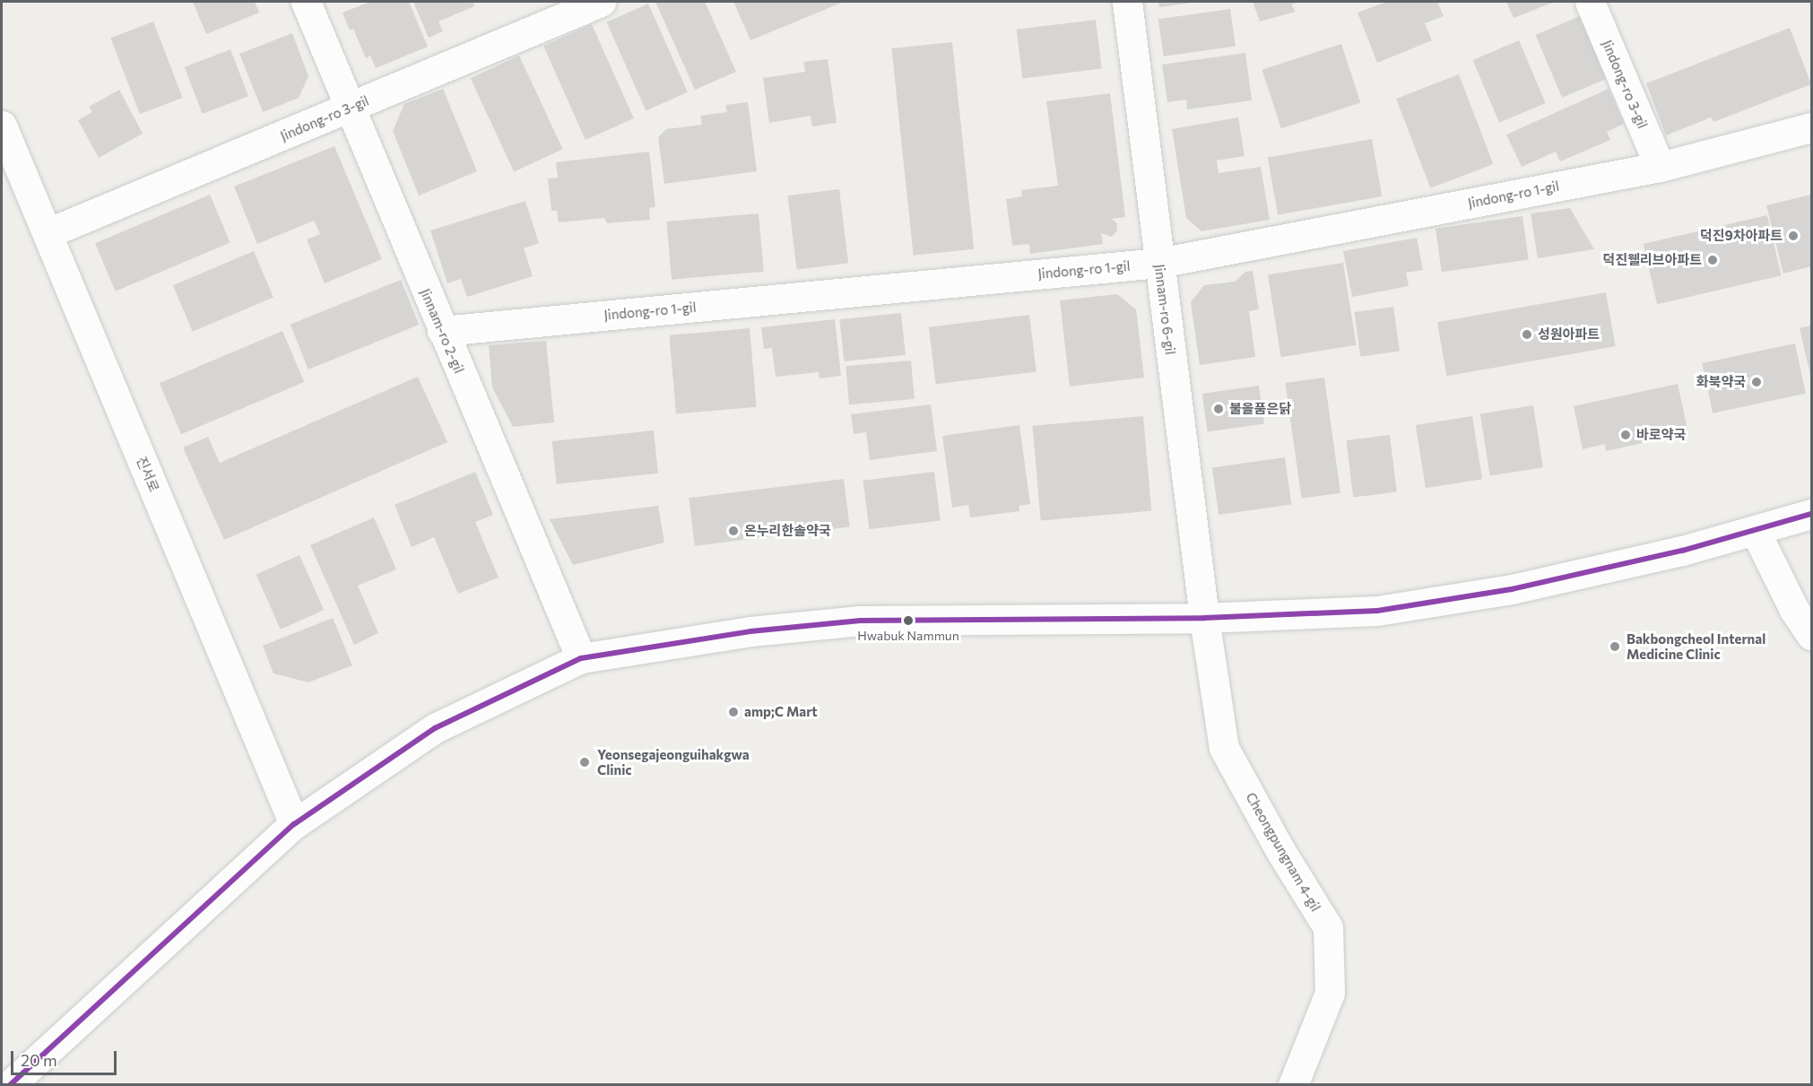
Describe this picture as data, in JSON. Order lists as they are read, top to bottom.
{
  "streets": {
    "street": [
      "Jindong-ro 3-gil",
      "Jindong-ro 1-gil",
      "Jinnam-ro 6-gil",
      "Jinnam-ro 2-gil",
      "진서로",
      "Cheongpungnam 4-gil"
    ]
  },
  "crossings": [
    ["Jindong-ro 3-gil", "Jindong-ro 1-gil"],
    ["Jindong-ro 3-gil", "Jinnam-ro 2-gil"],
    ["Jindong-ro 3-gil", "진서로"],
    ["Jindong-ro 1-gil", "Jinnam-ro 6-gil"],
    ["Jindong-ro 1-gil", "Jinnam-ro 2-gil"],
    ["Jinnam-ro 6-gil", "Cheongpungnam 4-gil"]
  ],
  "places": [
    "덕진9차아파트",
    "덕진웰리브아파트",
    "성원아파트",
    "화북약국",
    "불을품은닭",
    "바로약국",
    "온누리한솔약국",
    "Hwabuk Nammun",
    "Bakbongcheol Internal Medicine Clinic",
    "amp;C Mart",
    "Yeonsegajeonguihakgwa Clinic"
  ],
  "scale_bar": "20 m"
}
